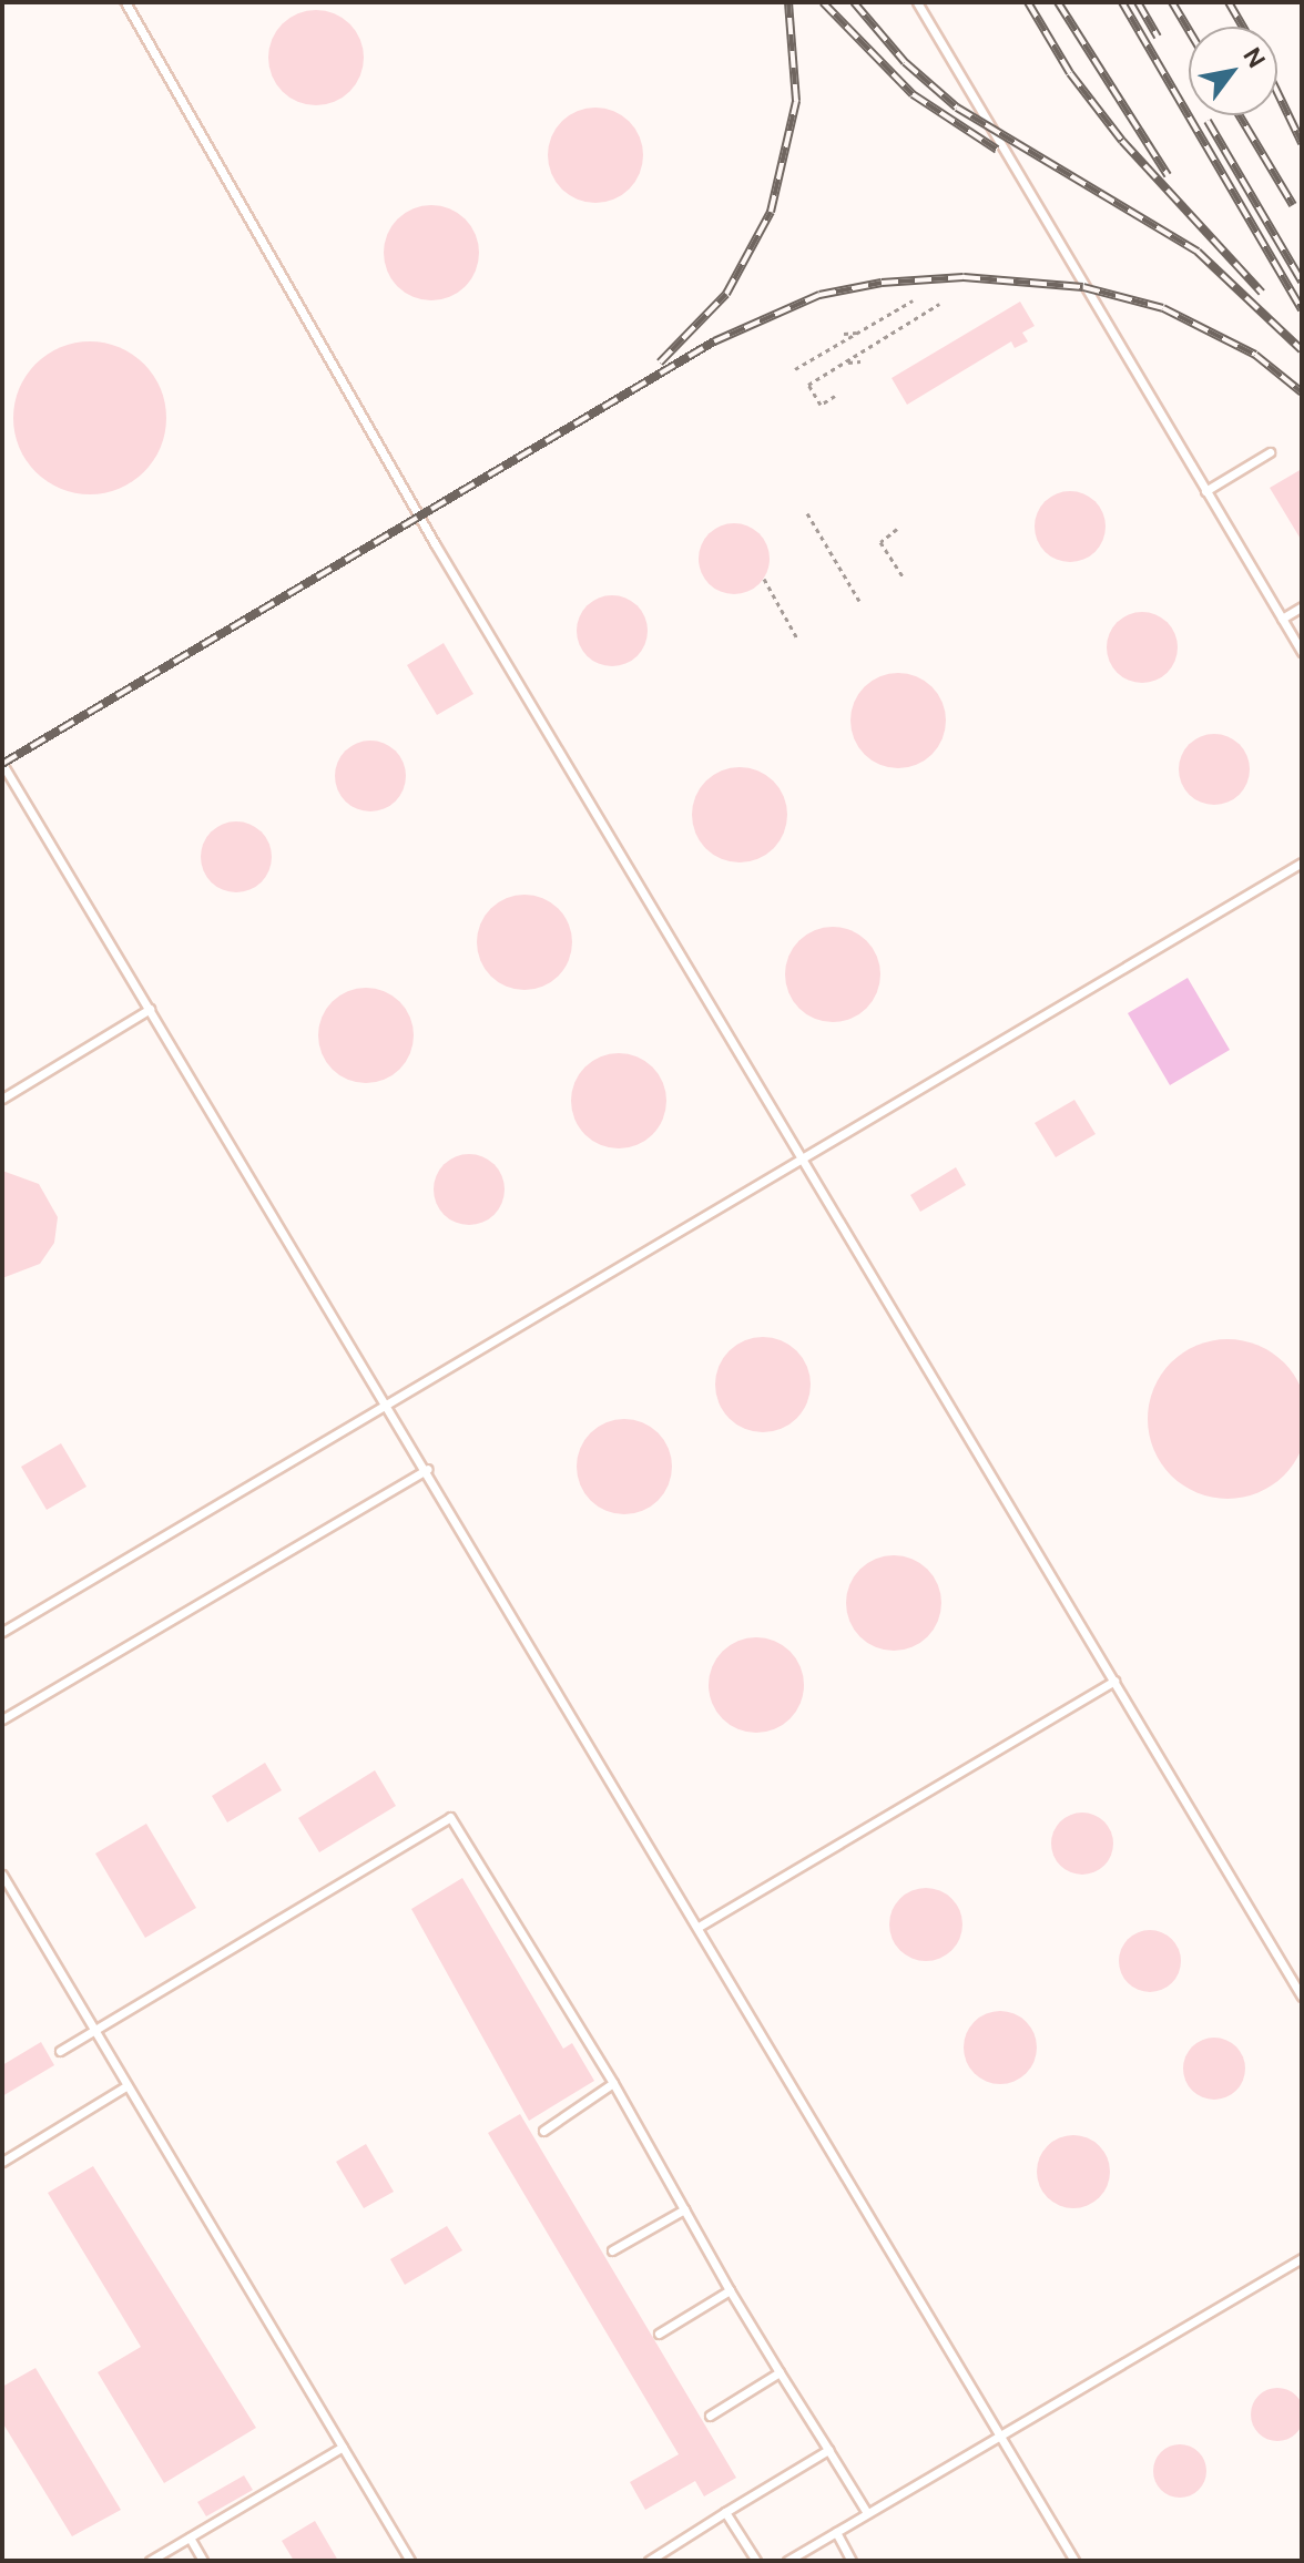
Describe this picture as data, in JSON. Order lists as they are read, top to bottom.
{
  "north": "top right"
}
